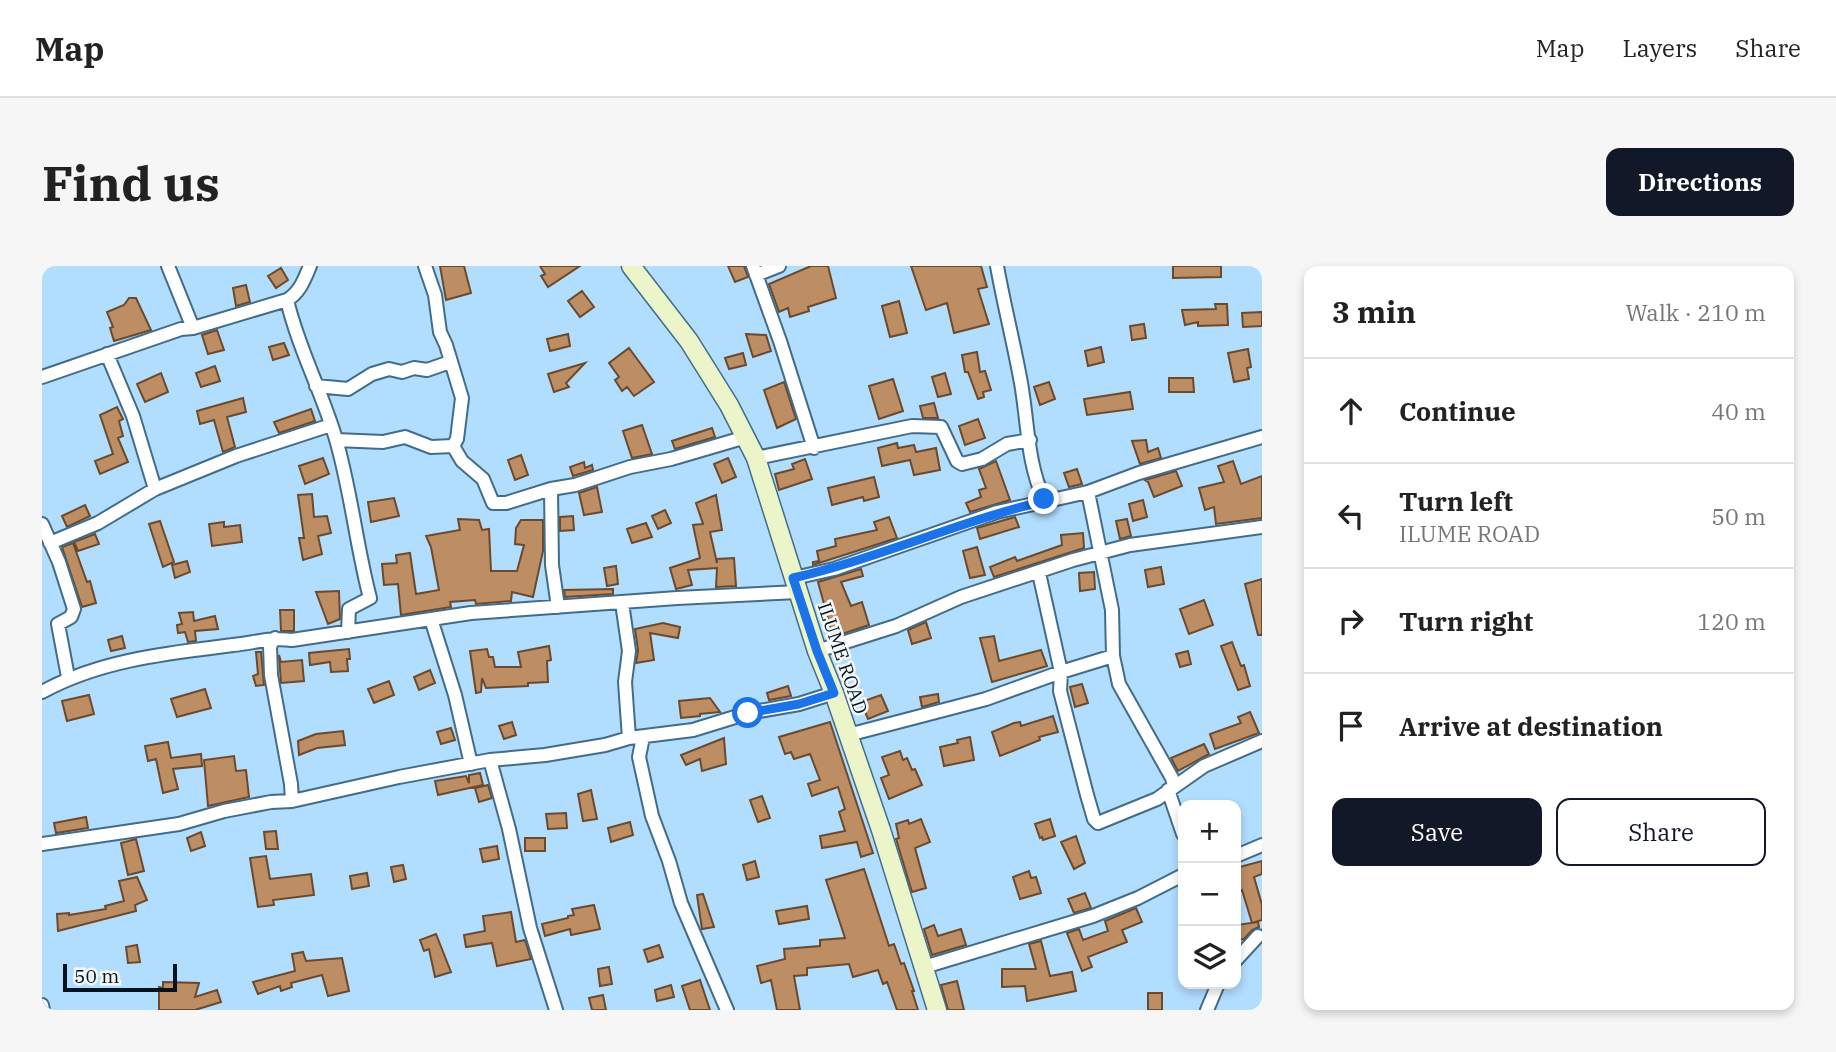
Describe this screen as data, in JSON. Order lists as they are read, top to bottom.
{
  "streets": {
    "street": ["ILUME ROAD"]
  },
  "scale_bar": "50 m",
  "page": {
    "header": "Map",
    "nav": ["Map", "Layers", "Share"],
    "buttons": [
      "Directions",
      ["Save", "Share"]
    ],
    "title": "Find us",
    "heading": ["3 min", "Walk · 210 m"],
    "list": [
      ["Continue", "40 m"],
      ["Turn left", "ILUME ROAD", "50 m"],
      ["Turn right", "120 m"],
      "Arrive at destination"
    ],
    "map_buttons": ["+", "−"],
    "scale": "50 m"
  }
}
